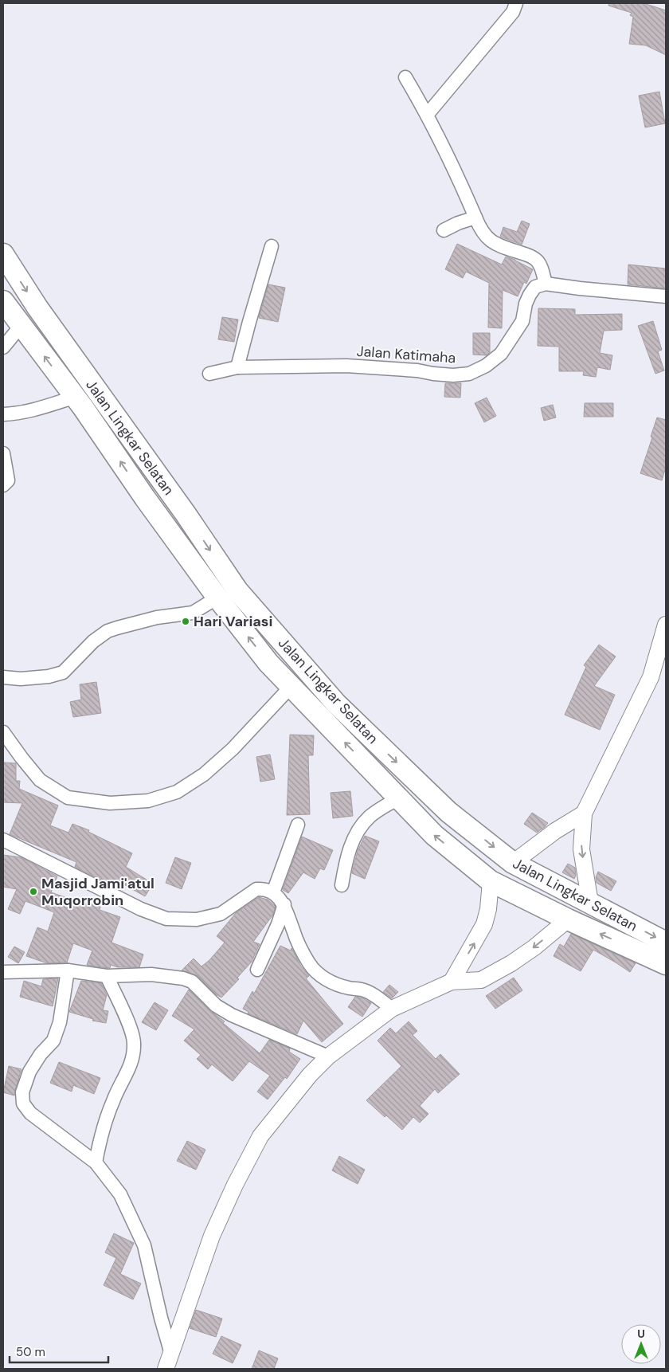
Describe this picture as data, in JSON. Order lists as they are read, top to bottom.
{
  "streets": {
    "highway": ["Jalan Lingkar Selatan"],
    "street": ["Jalan Katimaha"]
  },
  "places": ["Hari Variasi", "Masjid Jami'atul Muqorrobin"],
  "scale_bar": "50 m",
  "north": "top"
}
